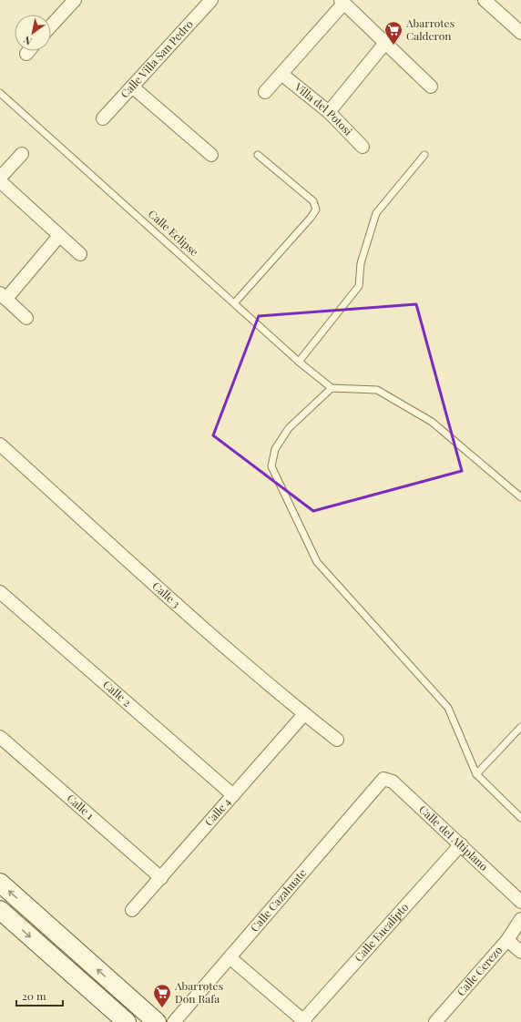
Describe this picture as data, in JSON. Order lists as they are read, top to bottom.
{
  "streets": {
    "street": [
      "Calle Villa San Pedro",
      "Villa del Potosi",
      "Calle 3",
      "Calle 2",
      "Calle 1",
      "Calle 4",
      "Calle del Altiplano",
      "Calle Cazahuate",
      "Calle Eucalipto",
      "Calle Cerezo"
    ],
    "lane": ["Calle Eclipse"]
  },
  "crossings": [
    ["Calle 3", "Calle 4"],
    ["Calle 2", "Calle 4"],
    ["Calle 1", "Calle 4"],
    ["Calle del Altiplano", "Calle Cazahuate"],
    ["Calle del Altiplano", "Calle Eucalipto"]
  ],
  "places": {
    "supermarket": ["Abarrotes Calderon", "Abarrotes Don Rafa"]
  },
  "scale_bar": "20 m",
  "north": "bottom left"
}
